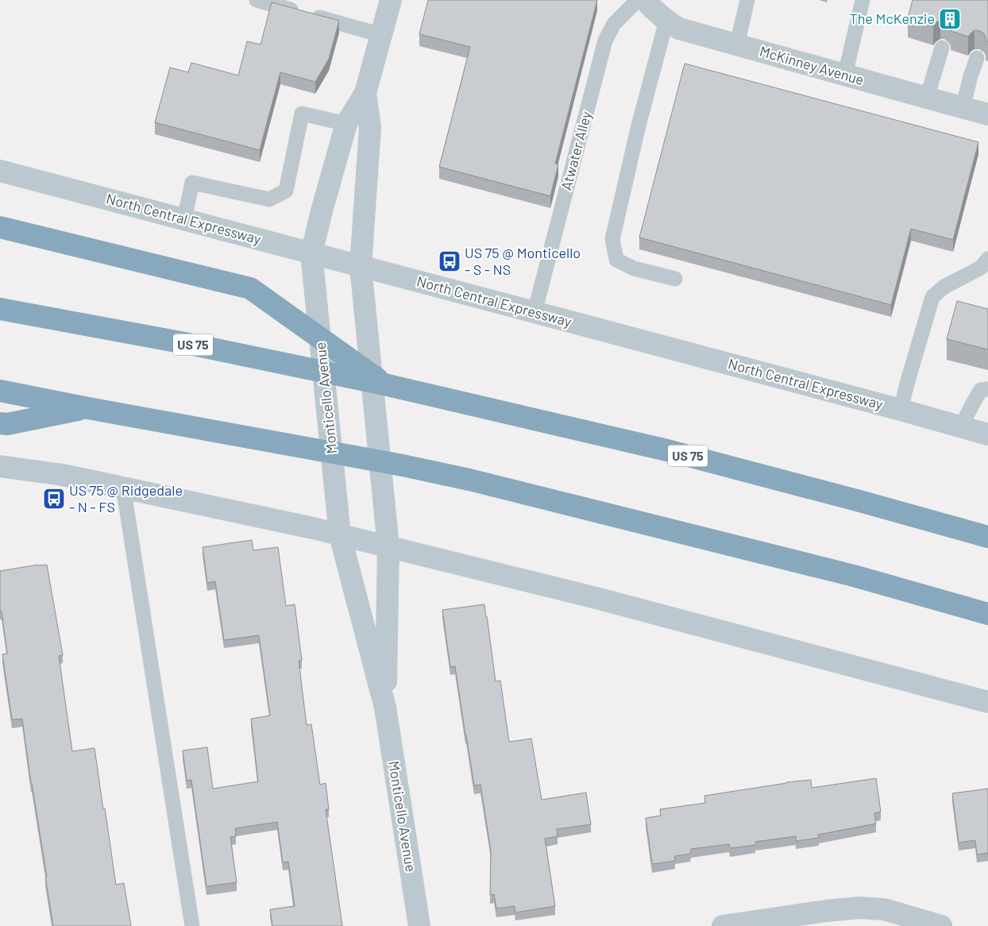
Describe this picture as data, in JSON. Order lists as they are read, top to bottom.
{
  "streets": {
    "highway": ["US 75"],
    "main road": ["North Central Expressway", "Monticello Avenue"],
    "street": ["McKinney Avenue"],
    "lane": ["Atwater Alley"]
  },
  "crossings": [
    ["Atwater Alley", "North Central Expressway"],
    ["North Central Expressway", "Monticello Avenue"]
  ],
  "places": {
    "building": ["The McKenzie"],
    "bus stop": ["US 75 @ Monticello - S - NS", "US 75 @ Ridgedale - N - FS"]
  }
}
